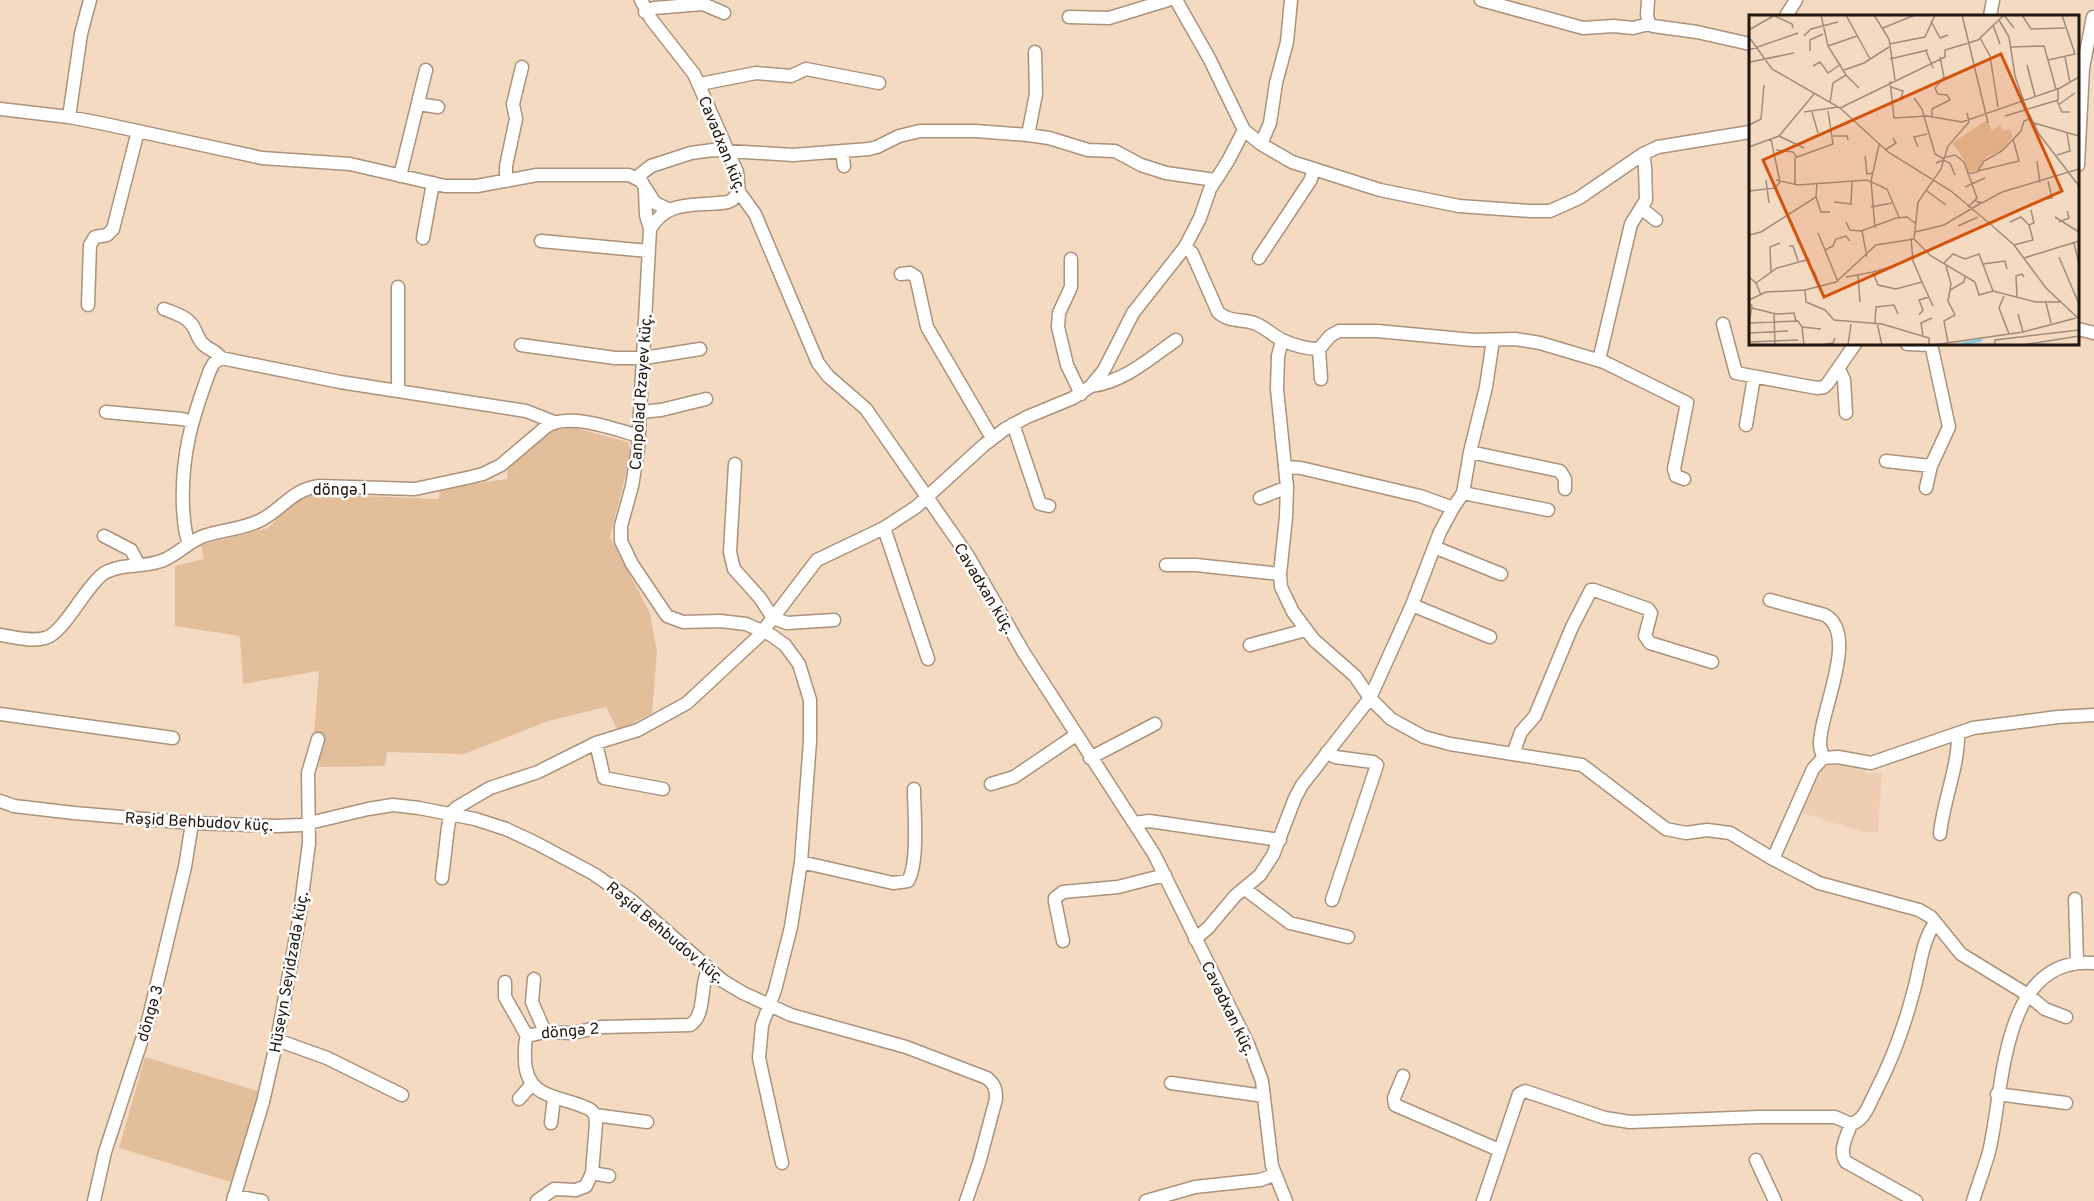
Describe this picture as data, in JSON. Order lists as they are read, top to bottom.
{
  "streets": {
    "street": [
      "Cavadxan küç.",
      "Canpolad Rzayev küç.",
      "döngə 1",
      "Rəşid Behbudov küç.",
      "Hüseyn Seyidzadə küç.",
      "döngə 3",
      "döngə 2"
    ]
  },
  "crossings": [
    ["Canpolad Rzayev küç.", "Rəşid Behbudov küç."],
    ["Rəşid Behbudov küç.", "Hüseyn Seyidzadə küç."],
    ["Rəşid Behbudov küç.", "döngə 3"],
    ["Rəşid Behbudov küç.", "döngə 2"]
  ]
}
